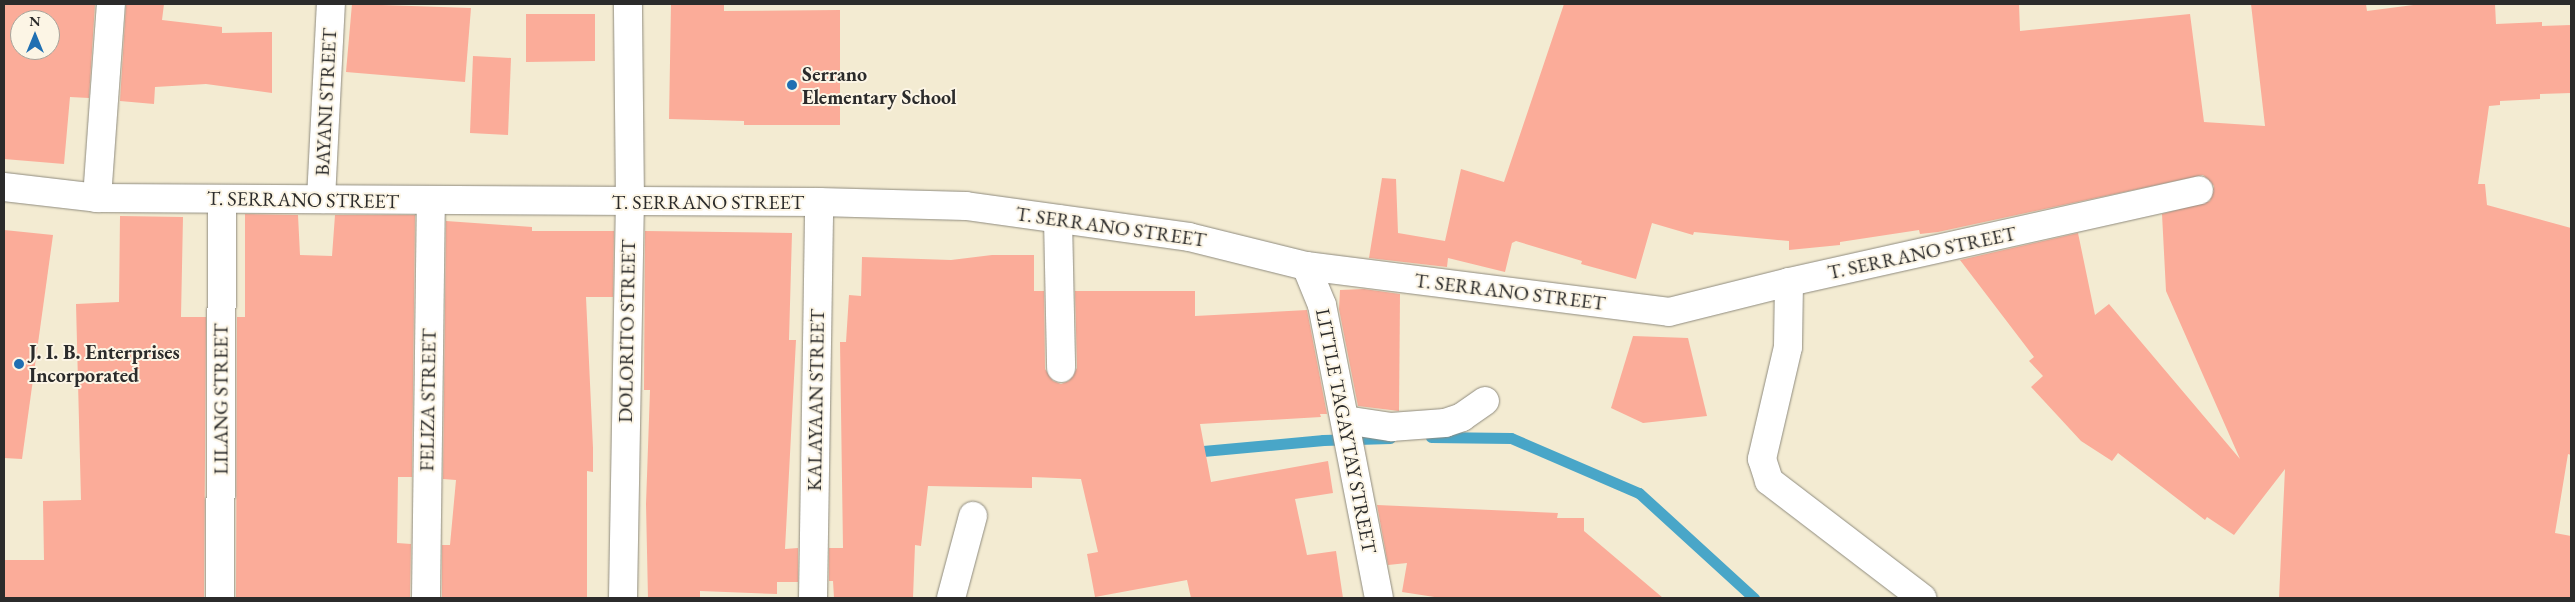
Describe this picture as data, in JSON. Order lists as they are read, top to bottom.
{
  "streets": {
    "street": [
      "BAYANI STREET",
      "T. SERRANO STREET",
      "DOLORITO STREET",
      "LILANG STREET",
      "FELIZA STREET",
      "KALAYAAN STREET",
      "LITTLE TAGAYTAY STREET"
    ]
  },
  "crossings": [
    ["BAYANI STREET", "T. SERRANO STREET"],
    ["T. SERRANO STREET", "DOLORITO STREET"],
    ["T. SERRANO STREET", "LILANG STREET"],
    ["T. SERRANO STREET", "FELIZA STREET"],
    ["T. SERRANO STREET", "KALAYAAN STREET"],
    ["T. SERRANO STREET", "LITTLE TAGAYTAY STREET"]
  ],
  "places": ["Serrano Elementary School", "J. I. B. Enterprises Incorporated"],
  "north": "top"
}
